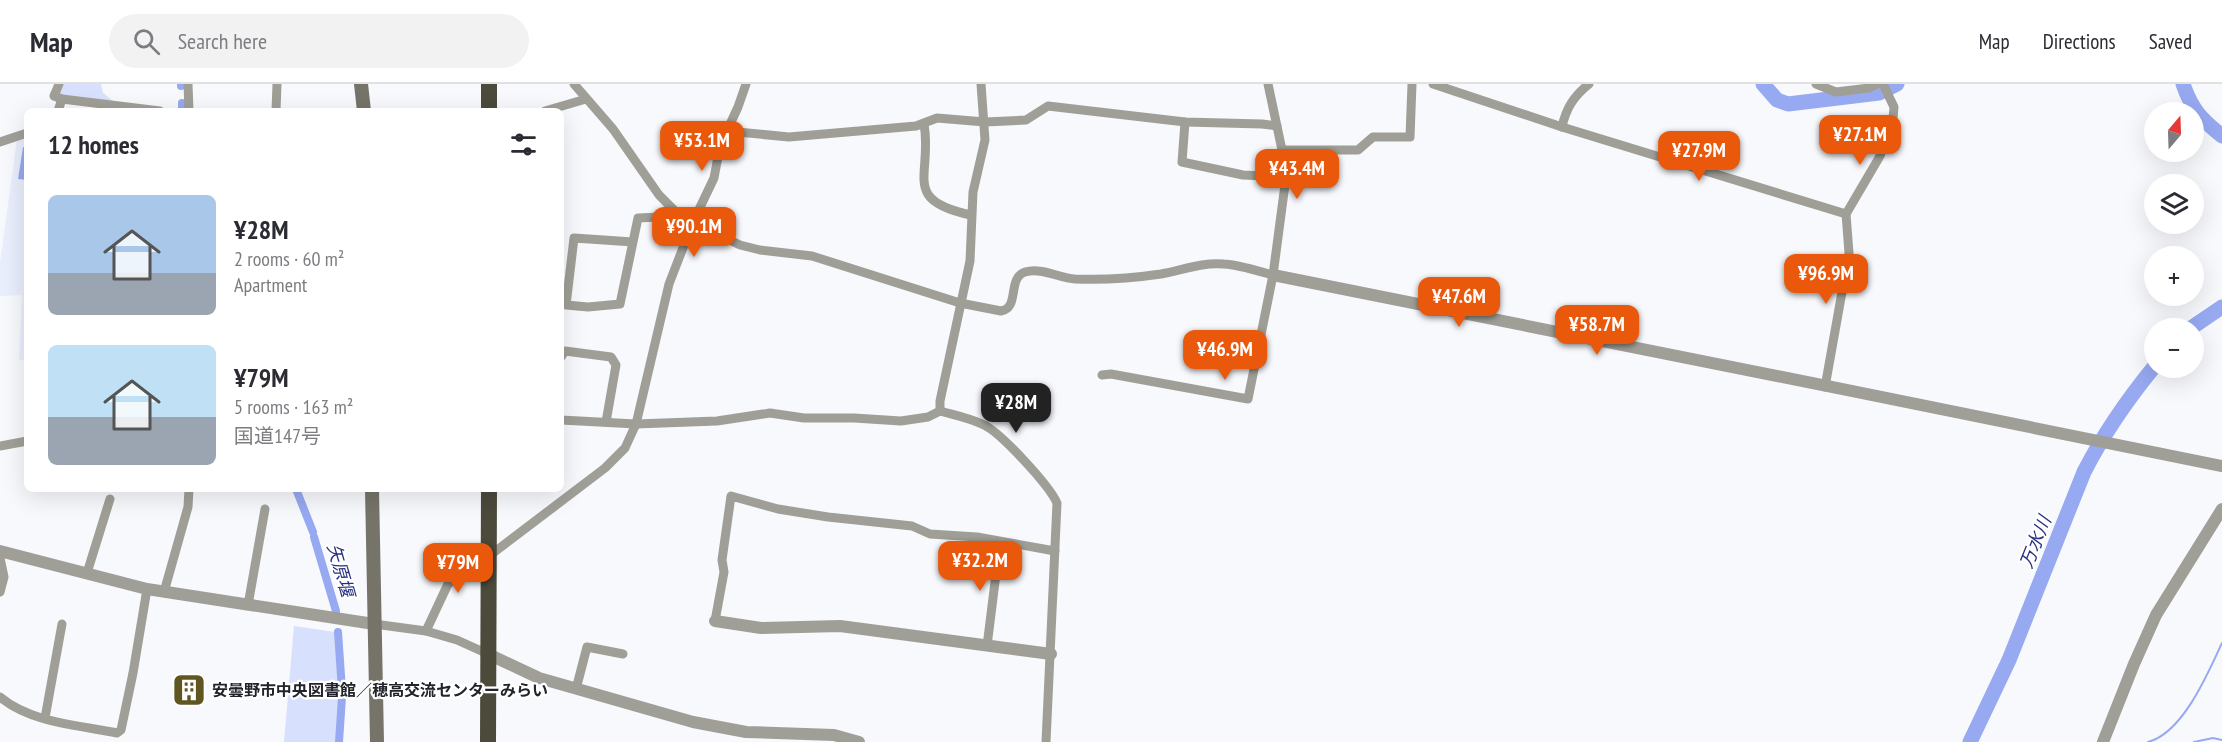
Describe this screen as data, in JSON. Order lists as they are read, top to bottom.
{
  "water": ["万水川", "矢原堰"],
  "places": {
    "building": ["安曇野市中央図書館／穂高交流センターみらい"]
  },
  "north": "top",
  "page": {
    "header": "Map",
    "search": "Search here",
    "nav": ["Map", "Directions", "Saved"],
    "map_buttons": ["+", "−"],
    "heading": "12 homes",
    "price": [
      "¥27.1M",
      "¥53.1M",
      "¥27.9M",
      "¥43.4M",
      "¥90.1M",
      "¥96.9M",
      "¥47.6M",
      "¥58.7M",
      "¥46.9M",
      "¥28M",
      "¥32.2M",
      "¥79M"
    ],
    "list": [
      {
        "name": "¥28M",
        "note": "2 rooms · 60 m² · Apartment"
      },
      {
        "name": "¥79M",
        "note": "5 rooms · 163 m² · 国道147号"
      }
    ]
  }
}
